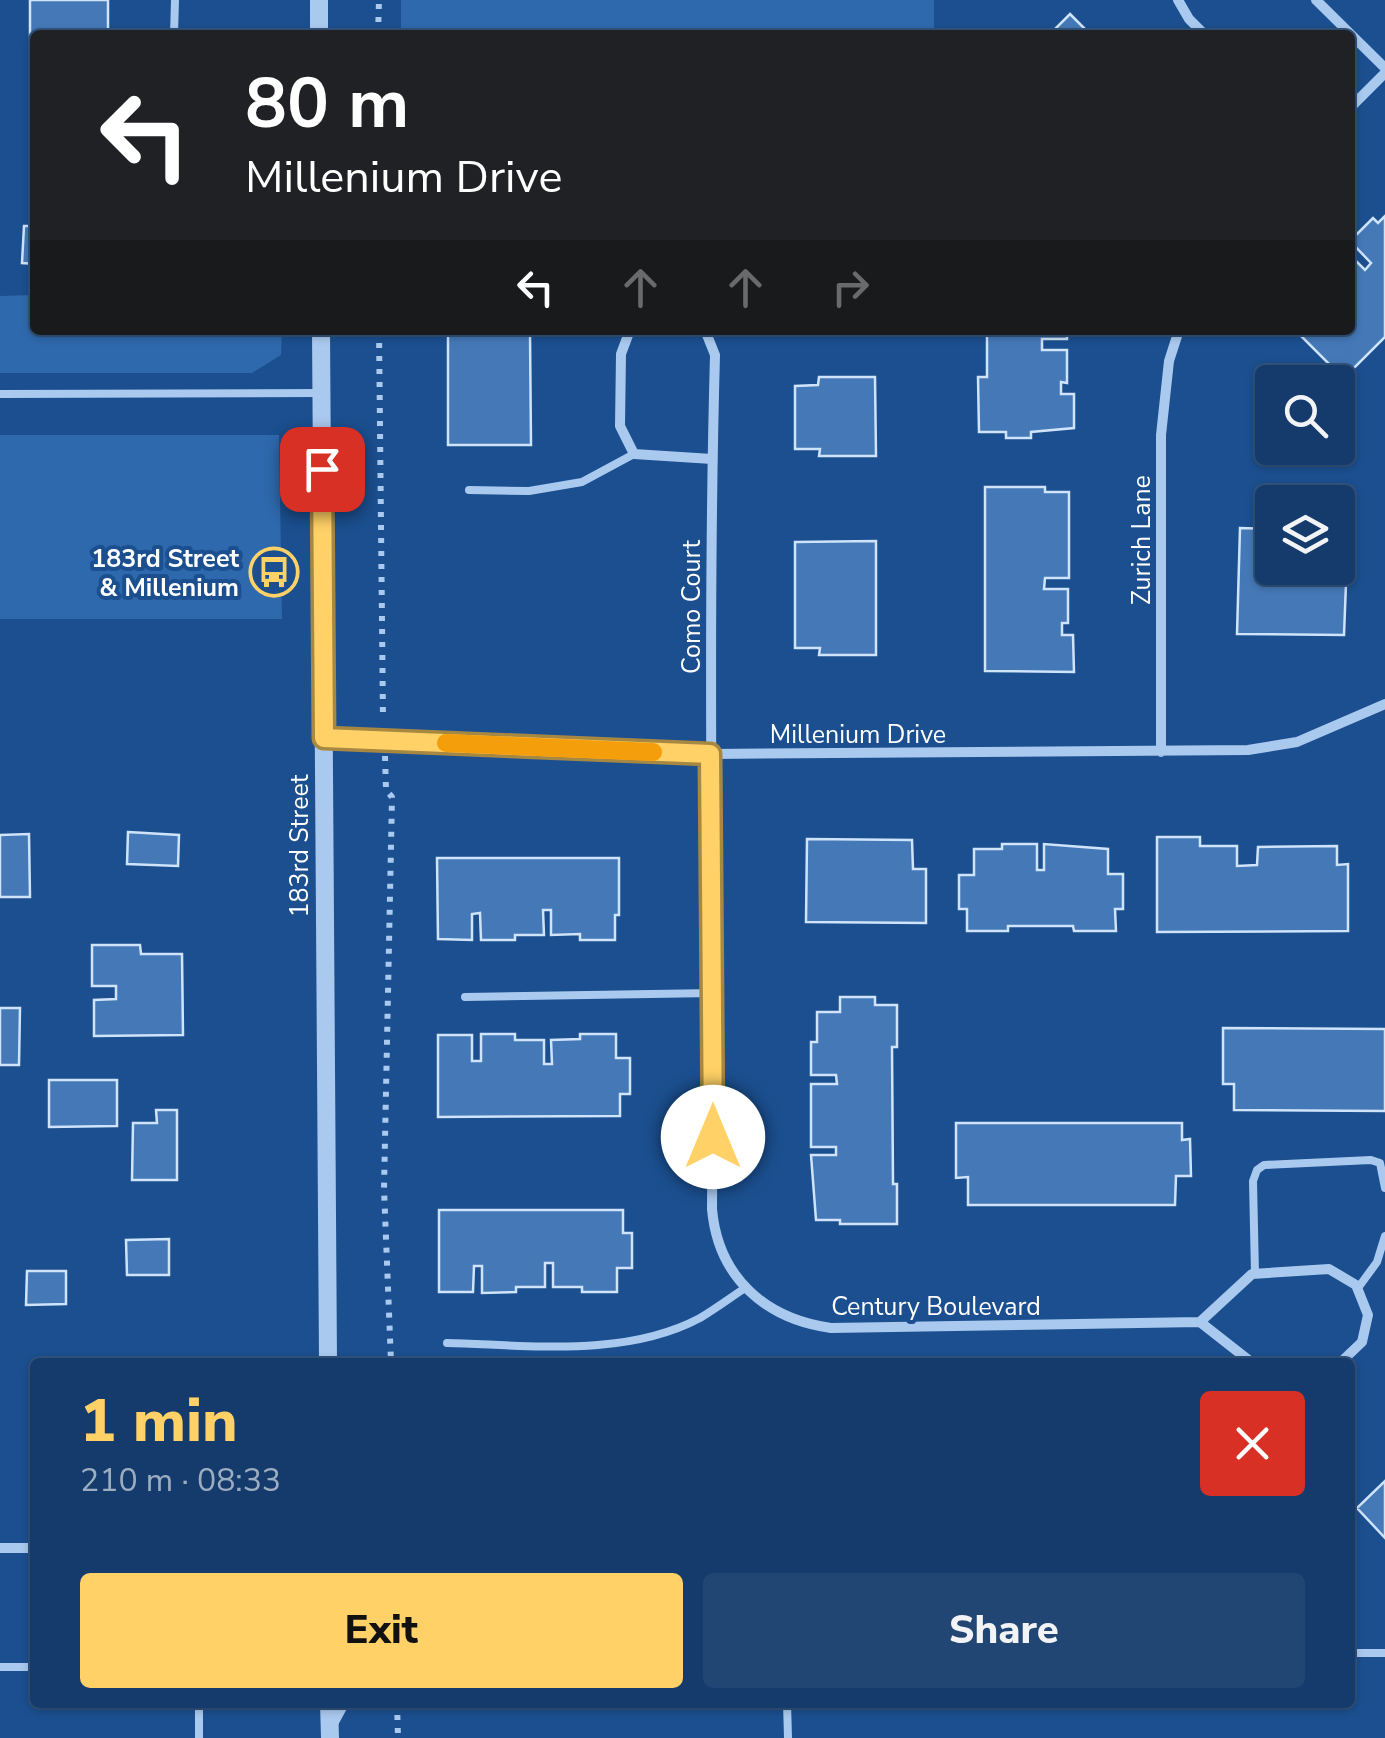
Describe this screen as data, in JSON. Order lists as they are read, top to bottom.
{
  "streets": {
    "street": [
      "Zurich Lane",
      "Como Court",
      "Millenium Drive",
      "183rd Street",
      "Century Boulevard"
    ]
  },
  "crossings": [
    ["Zurich Lane", "Millenium Drive"],
    ["Como Court", "Millenium Drive"],
    ["Como Court", "Century Boulevard"],
    ["Millenium Drive", "183rd Street"],
    ["Millenium Drive", "Century Boulevard"]
  ],
  "places": {
    "bus stop": ["183rd Street & Millenium"]
  },
  "page": {
    "turn": ["80 m", "Millenium Drive"],
    "heading": ["1 min", "210 m · 08:33"],
    "buttons": ["Exit", "Share"]
  }
}
